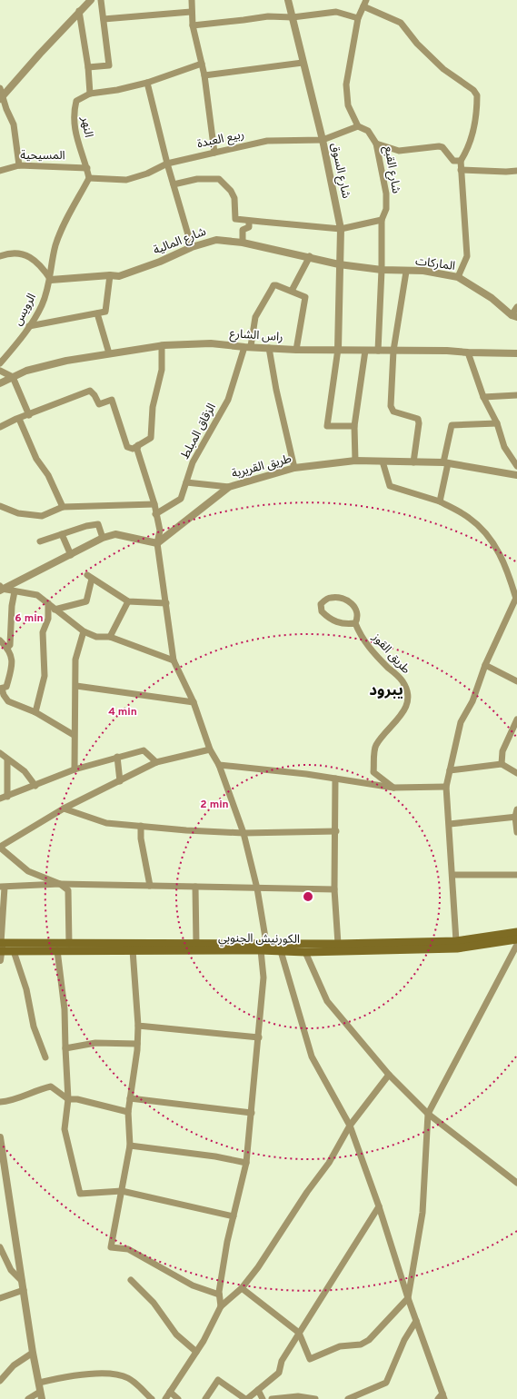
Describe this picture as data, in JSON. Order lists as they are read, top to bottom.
{
  "streets": {
    "main road": ["الكورنيش الجنوبي"],
    "street": [
      "النهر",
      "ربيع العبدة",
      "المسيحية",
      "شارع القبع",
      "شارع السوق",
      "شارع المالية",
      "الماركات",
      "الرويس",
      "راس الشارع",
      "الزقاق المبلط",
      "طريق القريرية",
      "طريق القوز"
    ]
  },
  "crossings": [
    ["النهر", "ربيع العبدة"],
    ["النهر", "المسيحية"],
    ["ربيع العبدة", "شارع القبع"],
    ["ربيع العبدة", "شارع السوق"],
    ["شارع القبع", "الماركات"],
    ["شارع القبع", "راس الشارع"],
    ["شارع السوق", "شارع المالية"],
    ["شارع السوق", "الماركات"],
    ["شارع السوق", "راس الشارع"],
    ["شارع المالية", "الماركات"],
    ["شارع المالية", "الرويس"],
    ["راس الشارع", "الزقاق المبلط"]
  ],
  "districts": ["يبرود"],
  "rings": ["6 min", "4 min", "2 min"]
}
